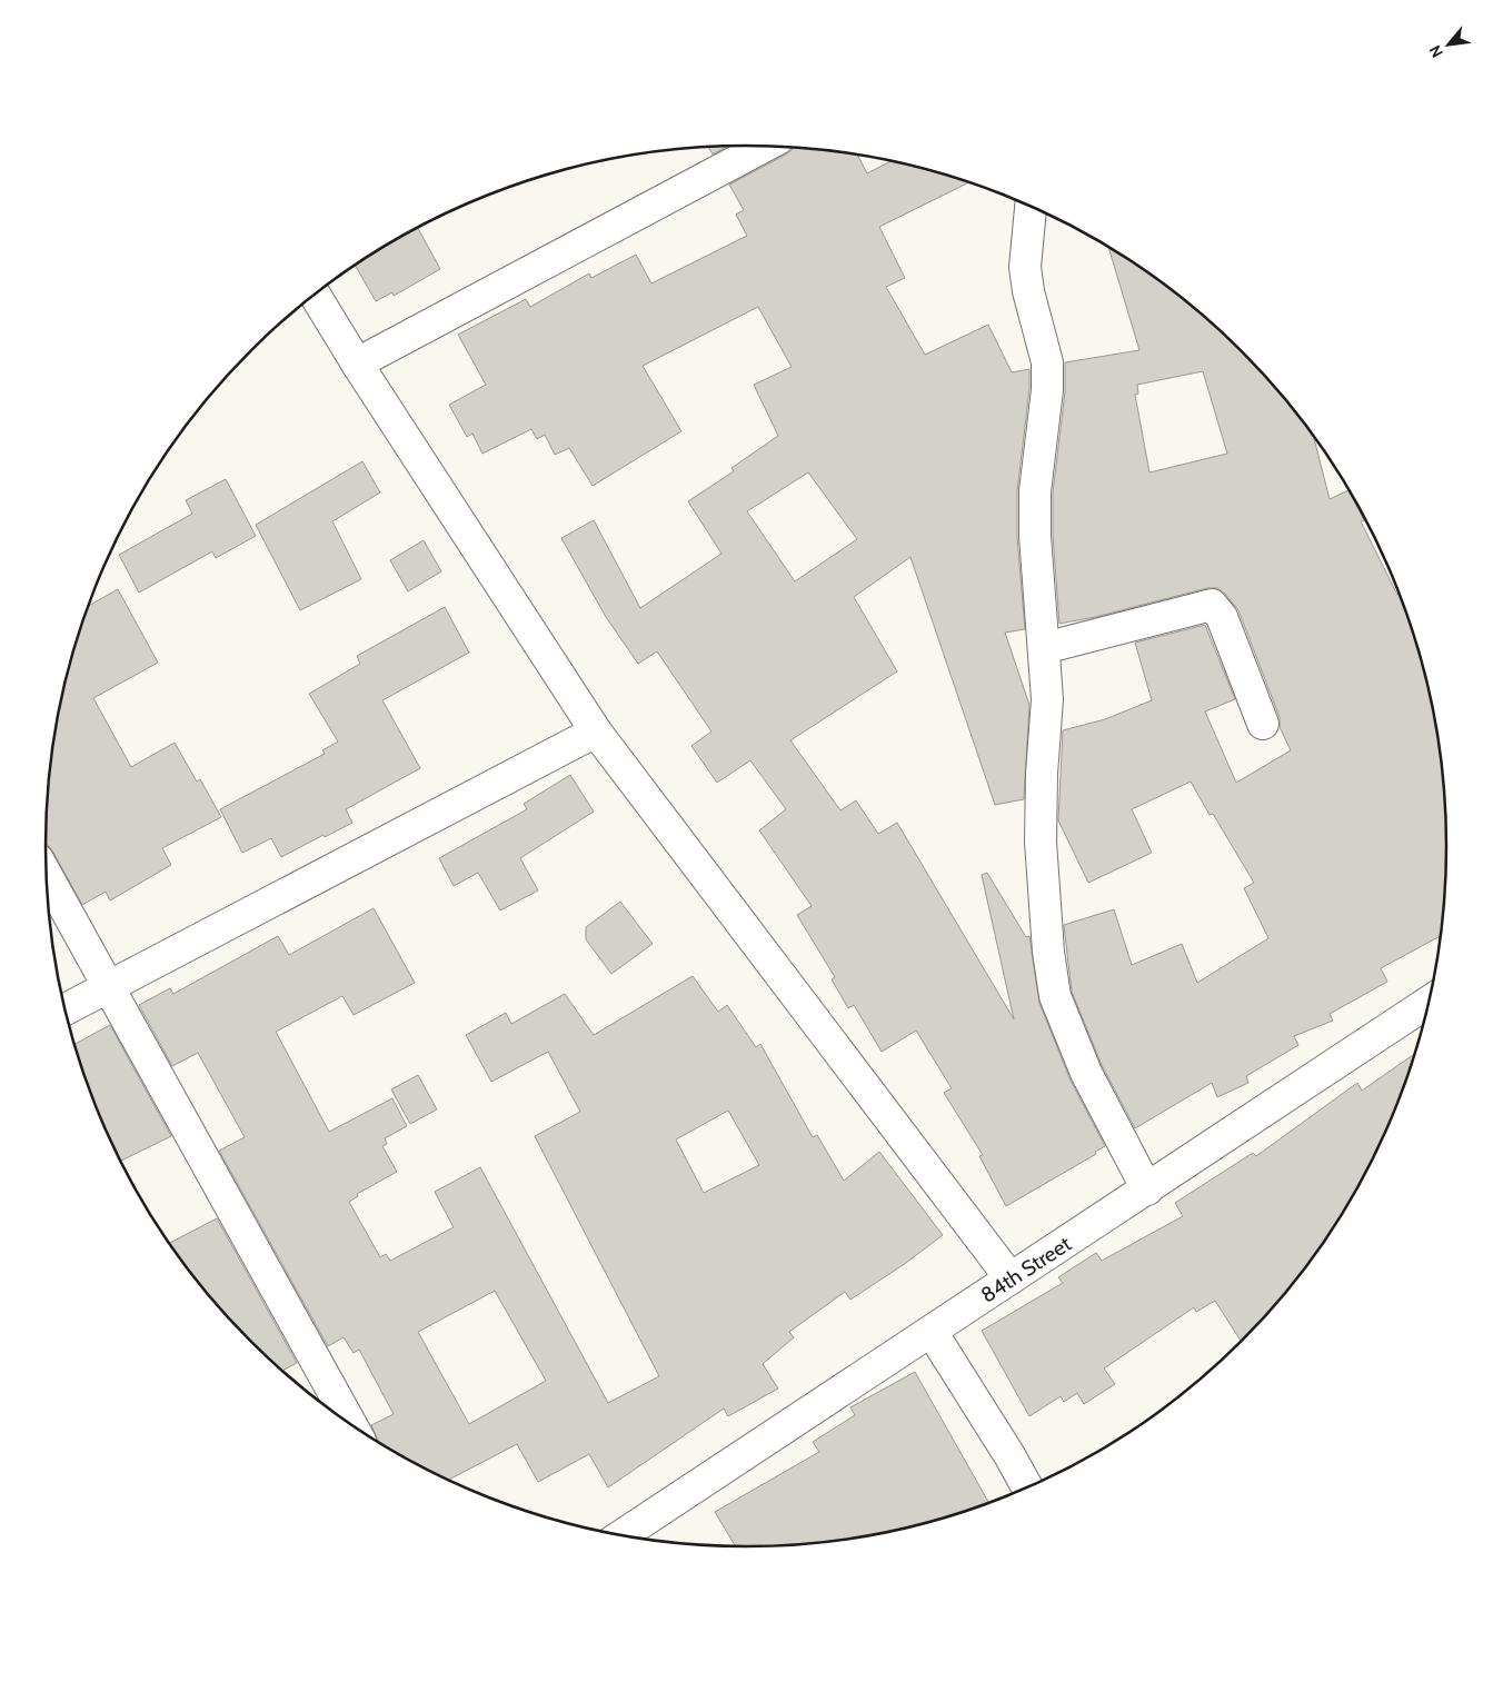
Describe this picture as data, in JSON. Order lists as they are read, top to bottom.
{
  "streets": {
    "street": ["84th Street"]
  },
  "north": "bottom left"
}
